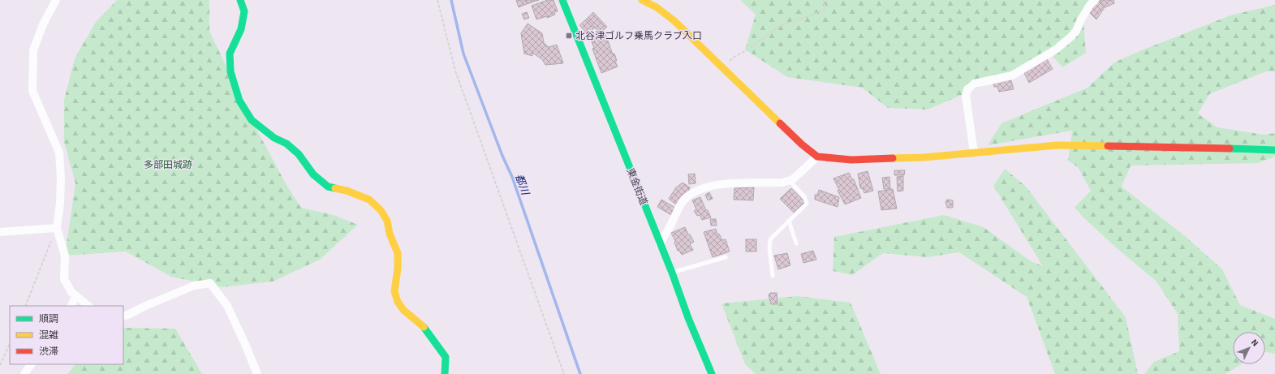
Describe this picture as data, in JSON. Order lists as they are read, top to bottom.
{
  "streets": {
    "main road": ["東金街道"]
  },
  "water": ["都川"],
  "parks": ["多部田城跡"],
  "places": {
    "transit": ["北谷津ゴルフ乗馬クラブ入口"]
  },
  "legend": ["順調", "混雑", "渋滞"],
  "north": "top right"
}
